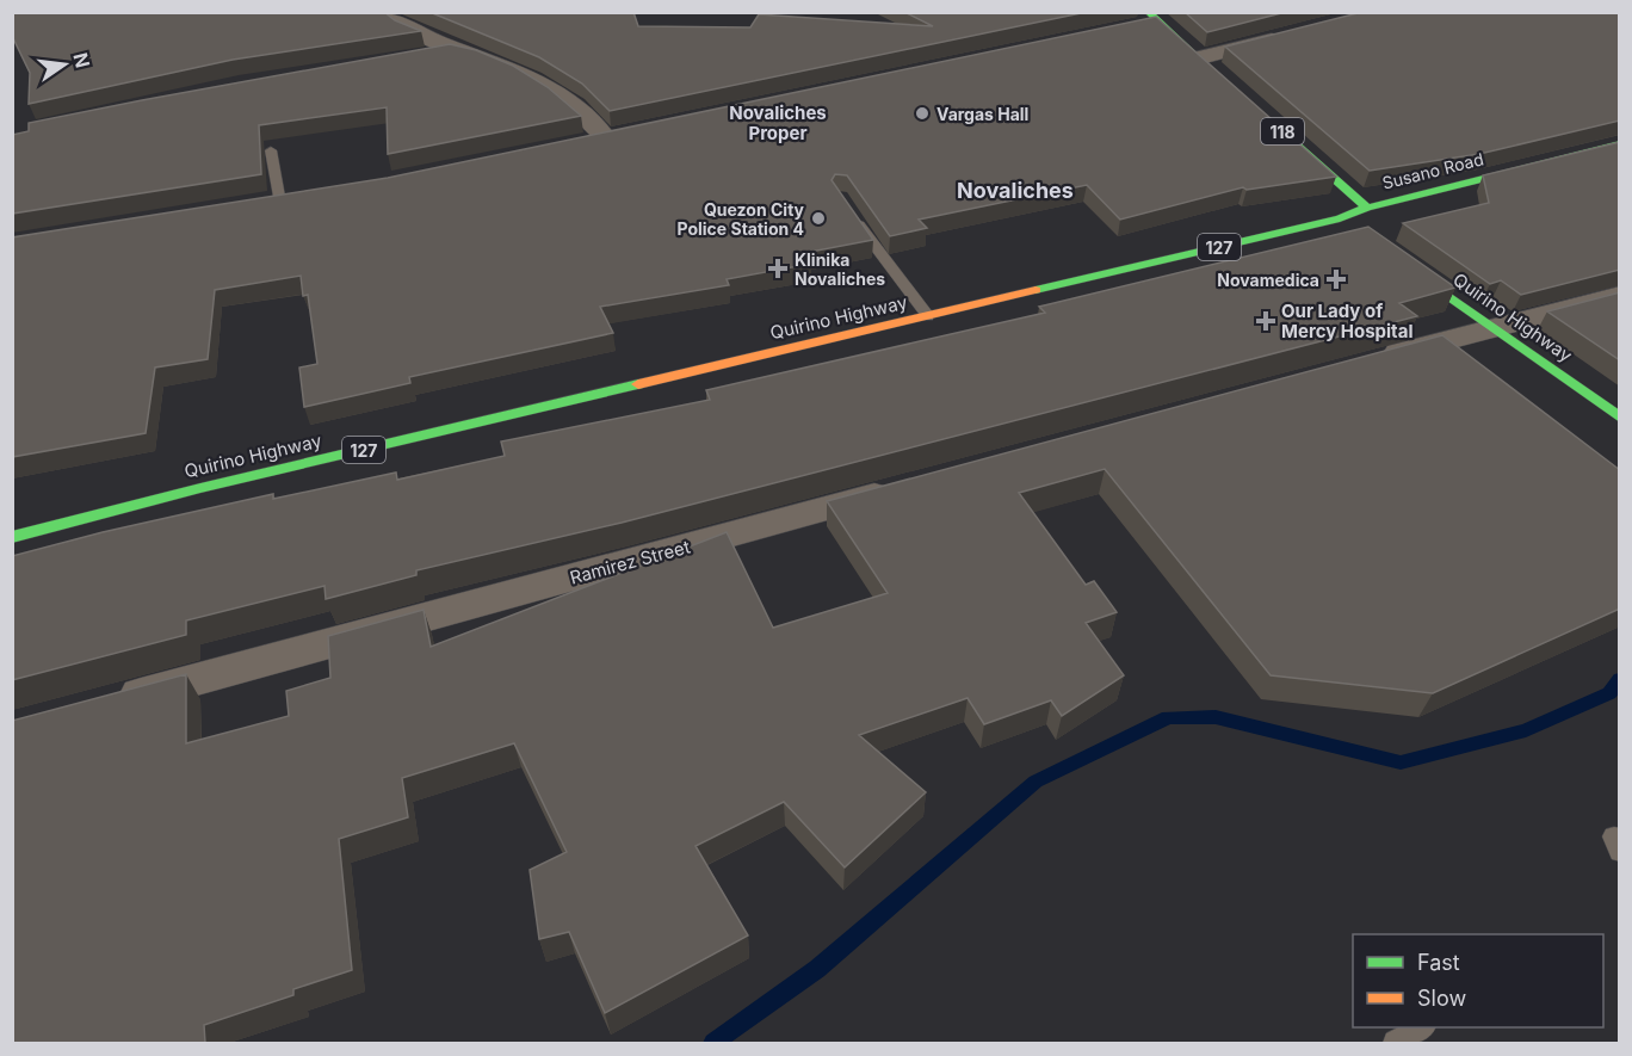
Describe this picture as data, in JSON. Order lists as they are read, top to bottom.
{
  "streets": {
    "main road": [
      "118",
      "Susano Road",
      "127",
      "Quirino Highway"
    ],
    "street": ["Ramirez Street"]
  },
  "crossings": [
    ["118", "Susano Road"],
    ["Susano Road", "Quirino Highway"]
  ],
  "districts": ["Novaliches Proper", "Novaliches"],
  "places": {
    "other": ["Vargas Hall", "Quezon City Police Station 4"],
    "health": ["Klinika Novaliches", "Novamedica", "Our Lady of Mercy Hospital"]
  },
  "legend": ["Fast", "Slow"],
  "north": "right"
}
